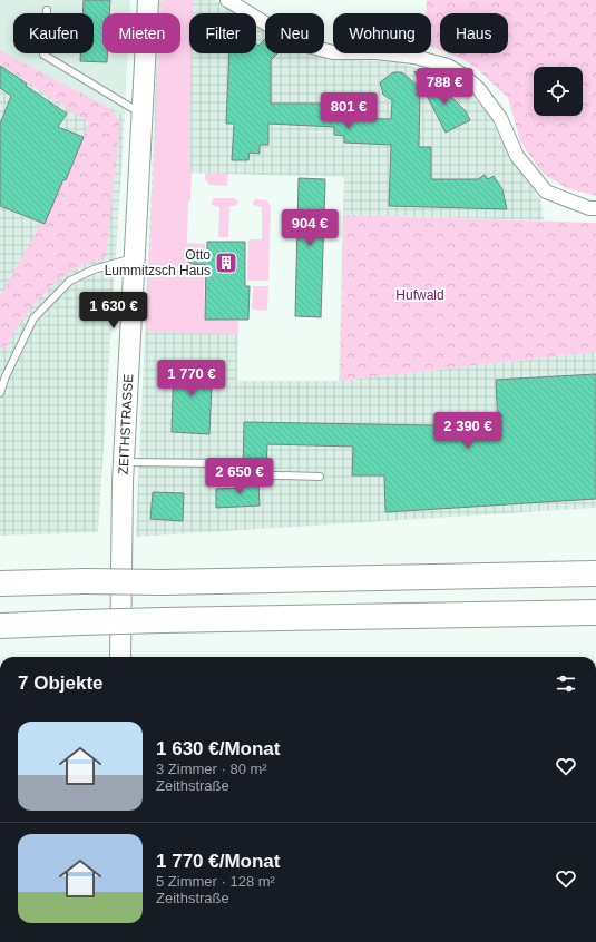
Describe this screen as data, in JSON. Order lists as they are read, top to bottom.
{
  "streets": {
    "street": ["ZEITHSTRASSE"]
  },
  "parks": ["Hufwald"],
  "places": {
    "building": ["Otto Lummitzsch Haus"]
  },
  "page": {
    "chip": [
      "Kaufen",
      "Mieten",
      "Filter",
      "Neu",
      "Wohnung",
      "Haus"
    ],
    "price": [
      "788 €",
      "801 €",
      "904 €",
      "1 630 €",
      "1 770 €",
      "2 390 €",
      "2 650 €"
    ],
    "heading": "7 Objekte",
    "list": [
      {
        "name": "1 630 €/Monat",
        "note": "3 Zimmer · 80 m² · Zeithstraße"
      },
      {
        "name": "1 770 €/Monat",
        "note": "5 Zimmer · 128 m² · Zeithstraße"
      }
    ]
  }
}
